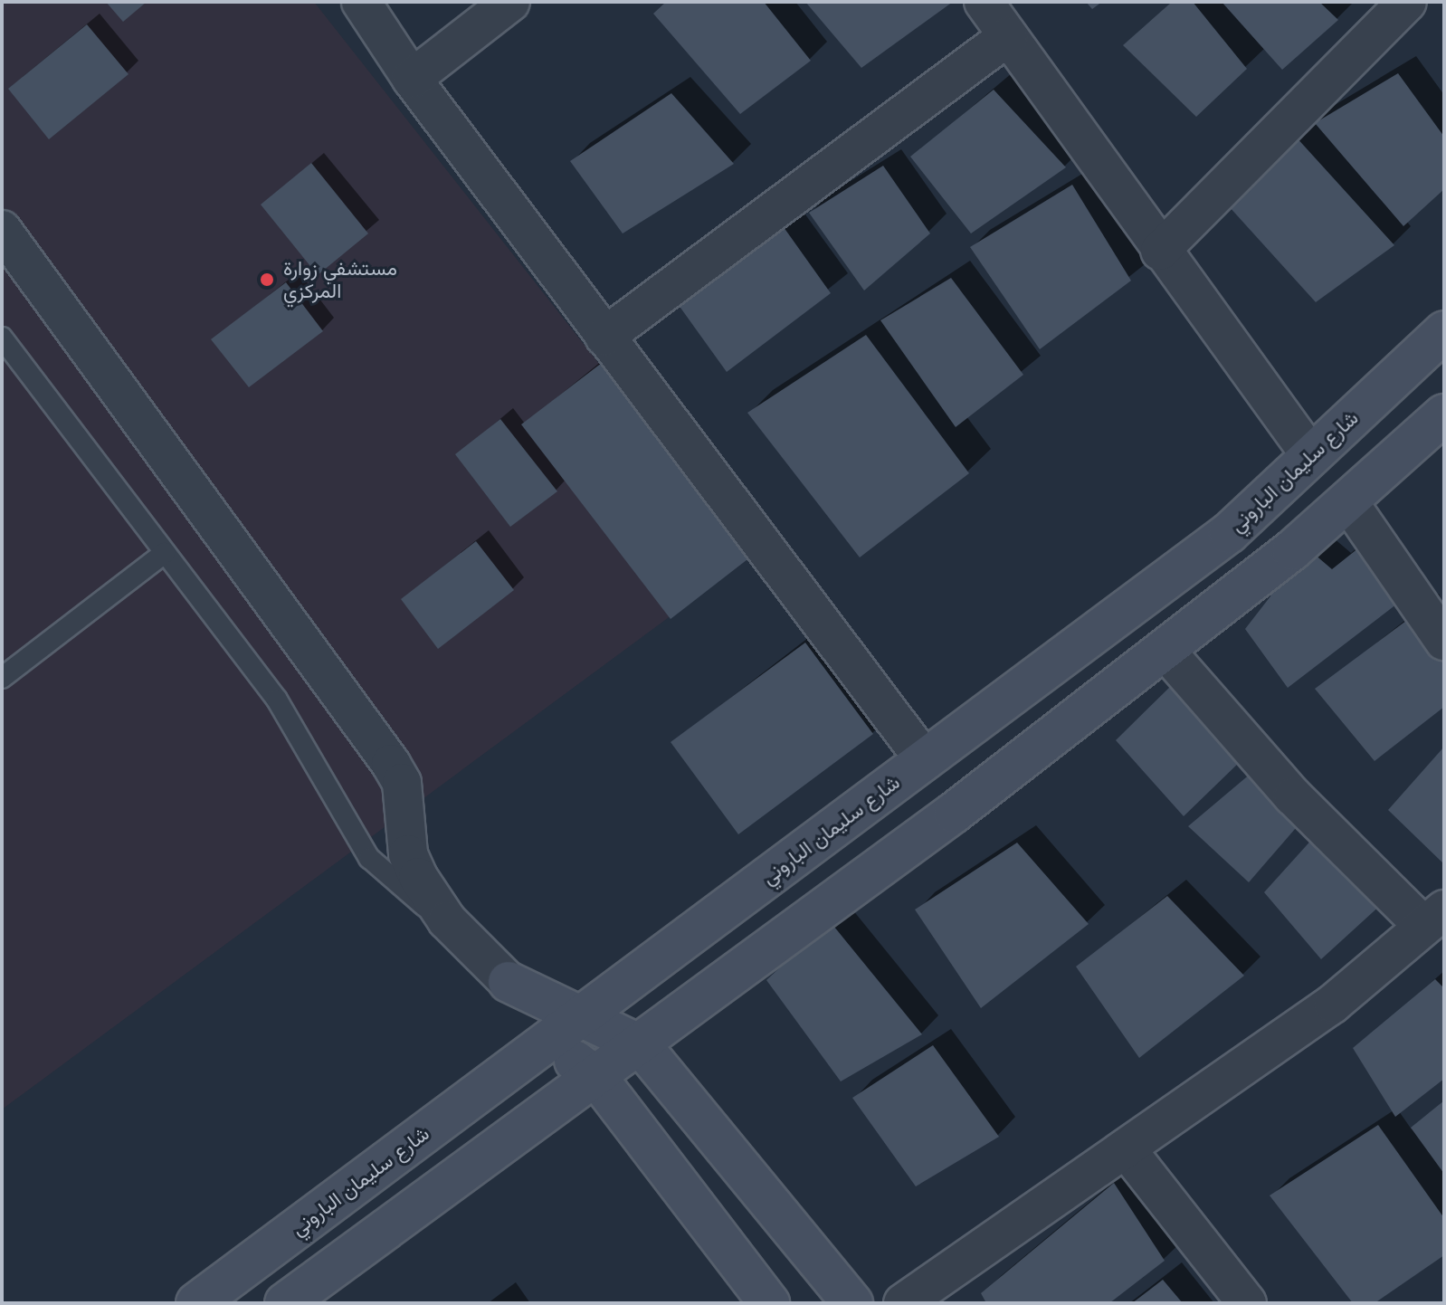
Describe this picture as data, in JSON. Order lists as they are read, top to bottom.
{
  "streets": {
    "street": ["شارع سليمان الباروني"]
  },
  "places": ["مستشفي زوارة المركزي"]
}
